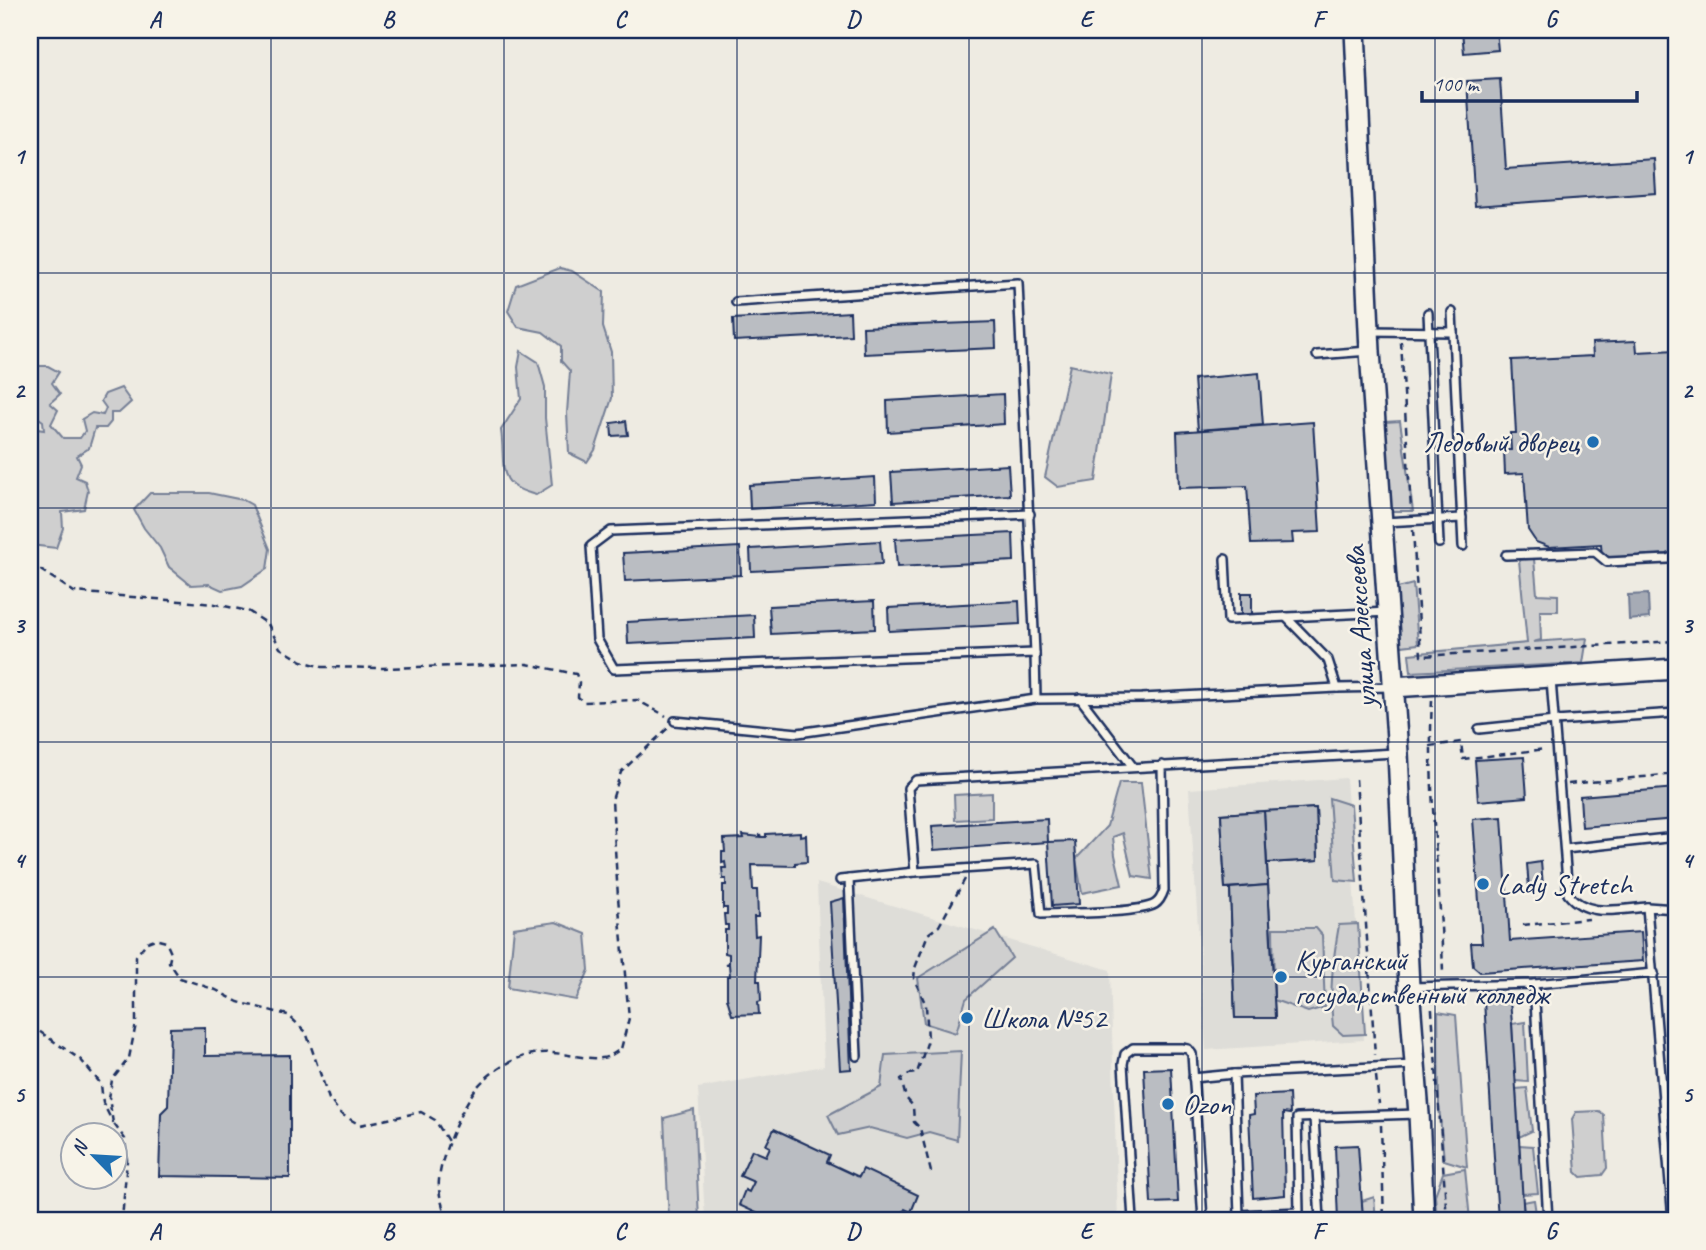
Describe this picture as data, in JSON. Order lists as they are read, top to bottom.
{
  "streets": {
    "street": ["улица Алексеева"]
  },
  "places": [
    "Ледовый дворец",
    "Lady Stretch",
    "Курганский государственный колледж",
    "Школа №52",
    "Ozon"
  ],
  "scale_bar": "100 m",
  "north": "top left",
  "grid": {
    "columns": [
      "A",
      "B",
      "C",
      "D",
      "E",
      "F",
      "G"
    ],
    "rows": [
      "1",
      "2",
      "3",
      "4",
      "5"
    ]
  }
}
